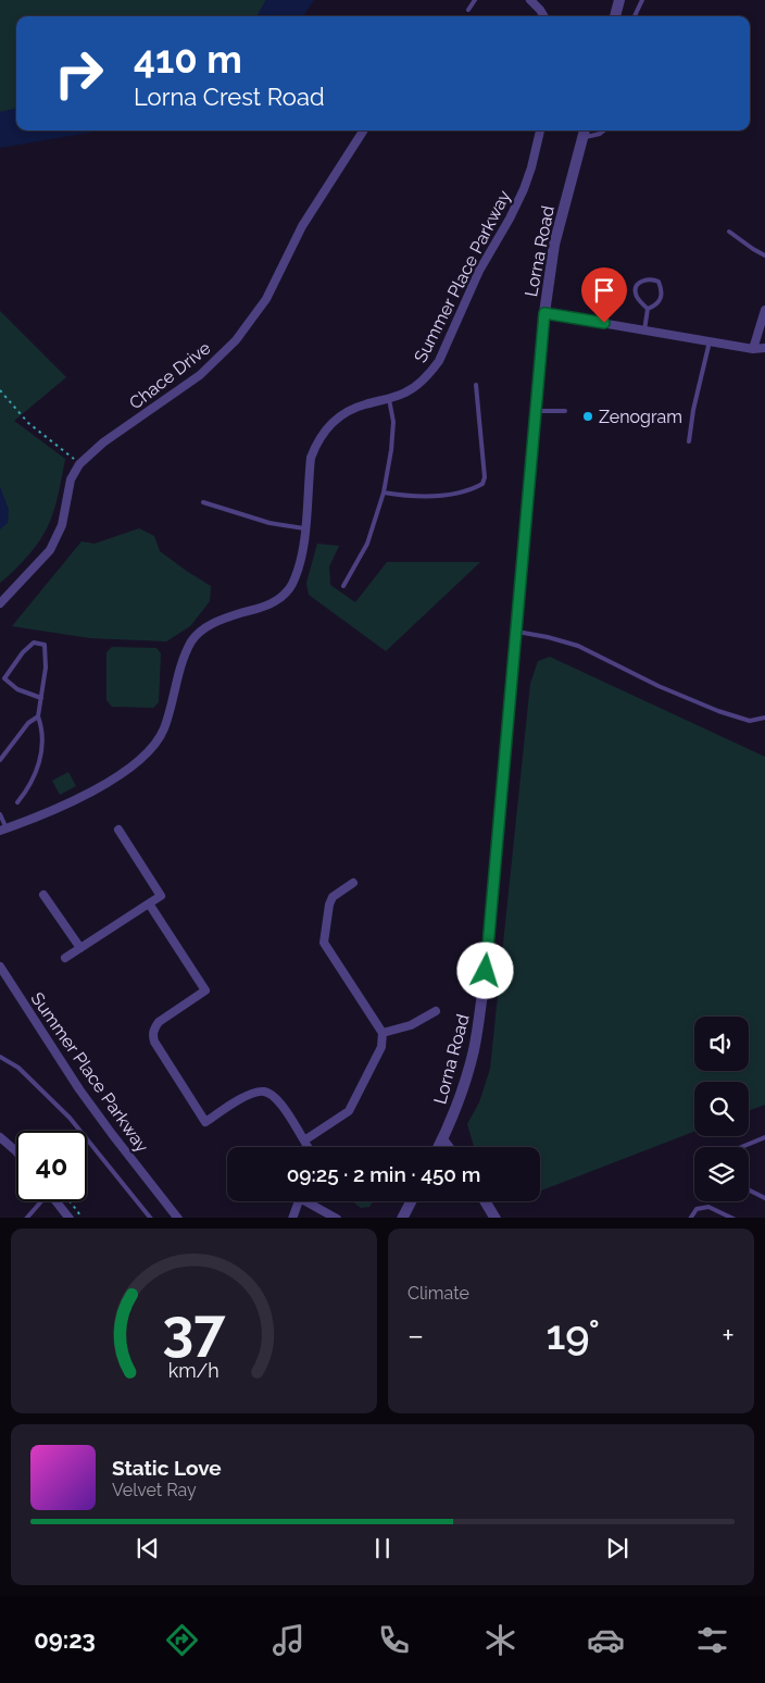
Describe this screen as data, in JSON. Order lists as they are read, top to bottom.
{
  "streets": {
    "street": ["Lorna Road", "Summer Place Parkway", "Chace Drive"]
  },
  "places": ["Zenogram"],
  "page": {
    "turn": ["410 m", "Lorna Crest Road"],
    "limit": "40",
    "trip": "09:25 · 2 min · 450 m",
    "tile": "Climate",
    "heat": ["−", "19°", "+"],
    "song": ["Static Love", "Velvet Ray"],
    "tabs": "09:23",
    "gauge": ["37", "km/h"]
  }
}
